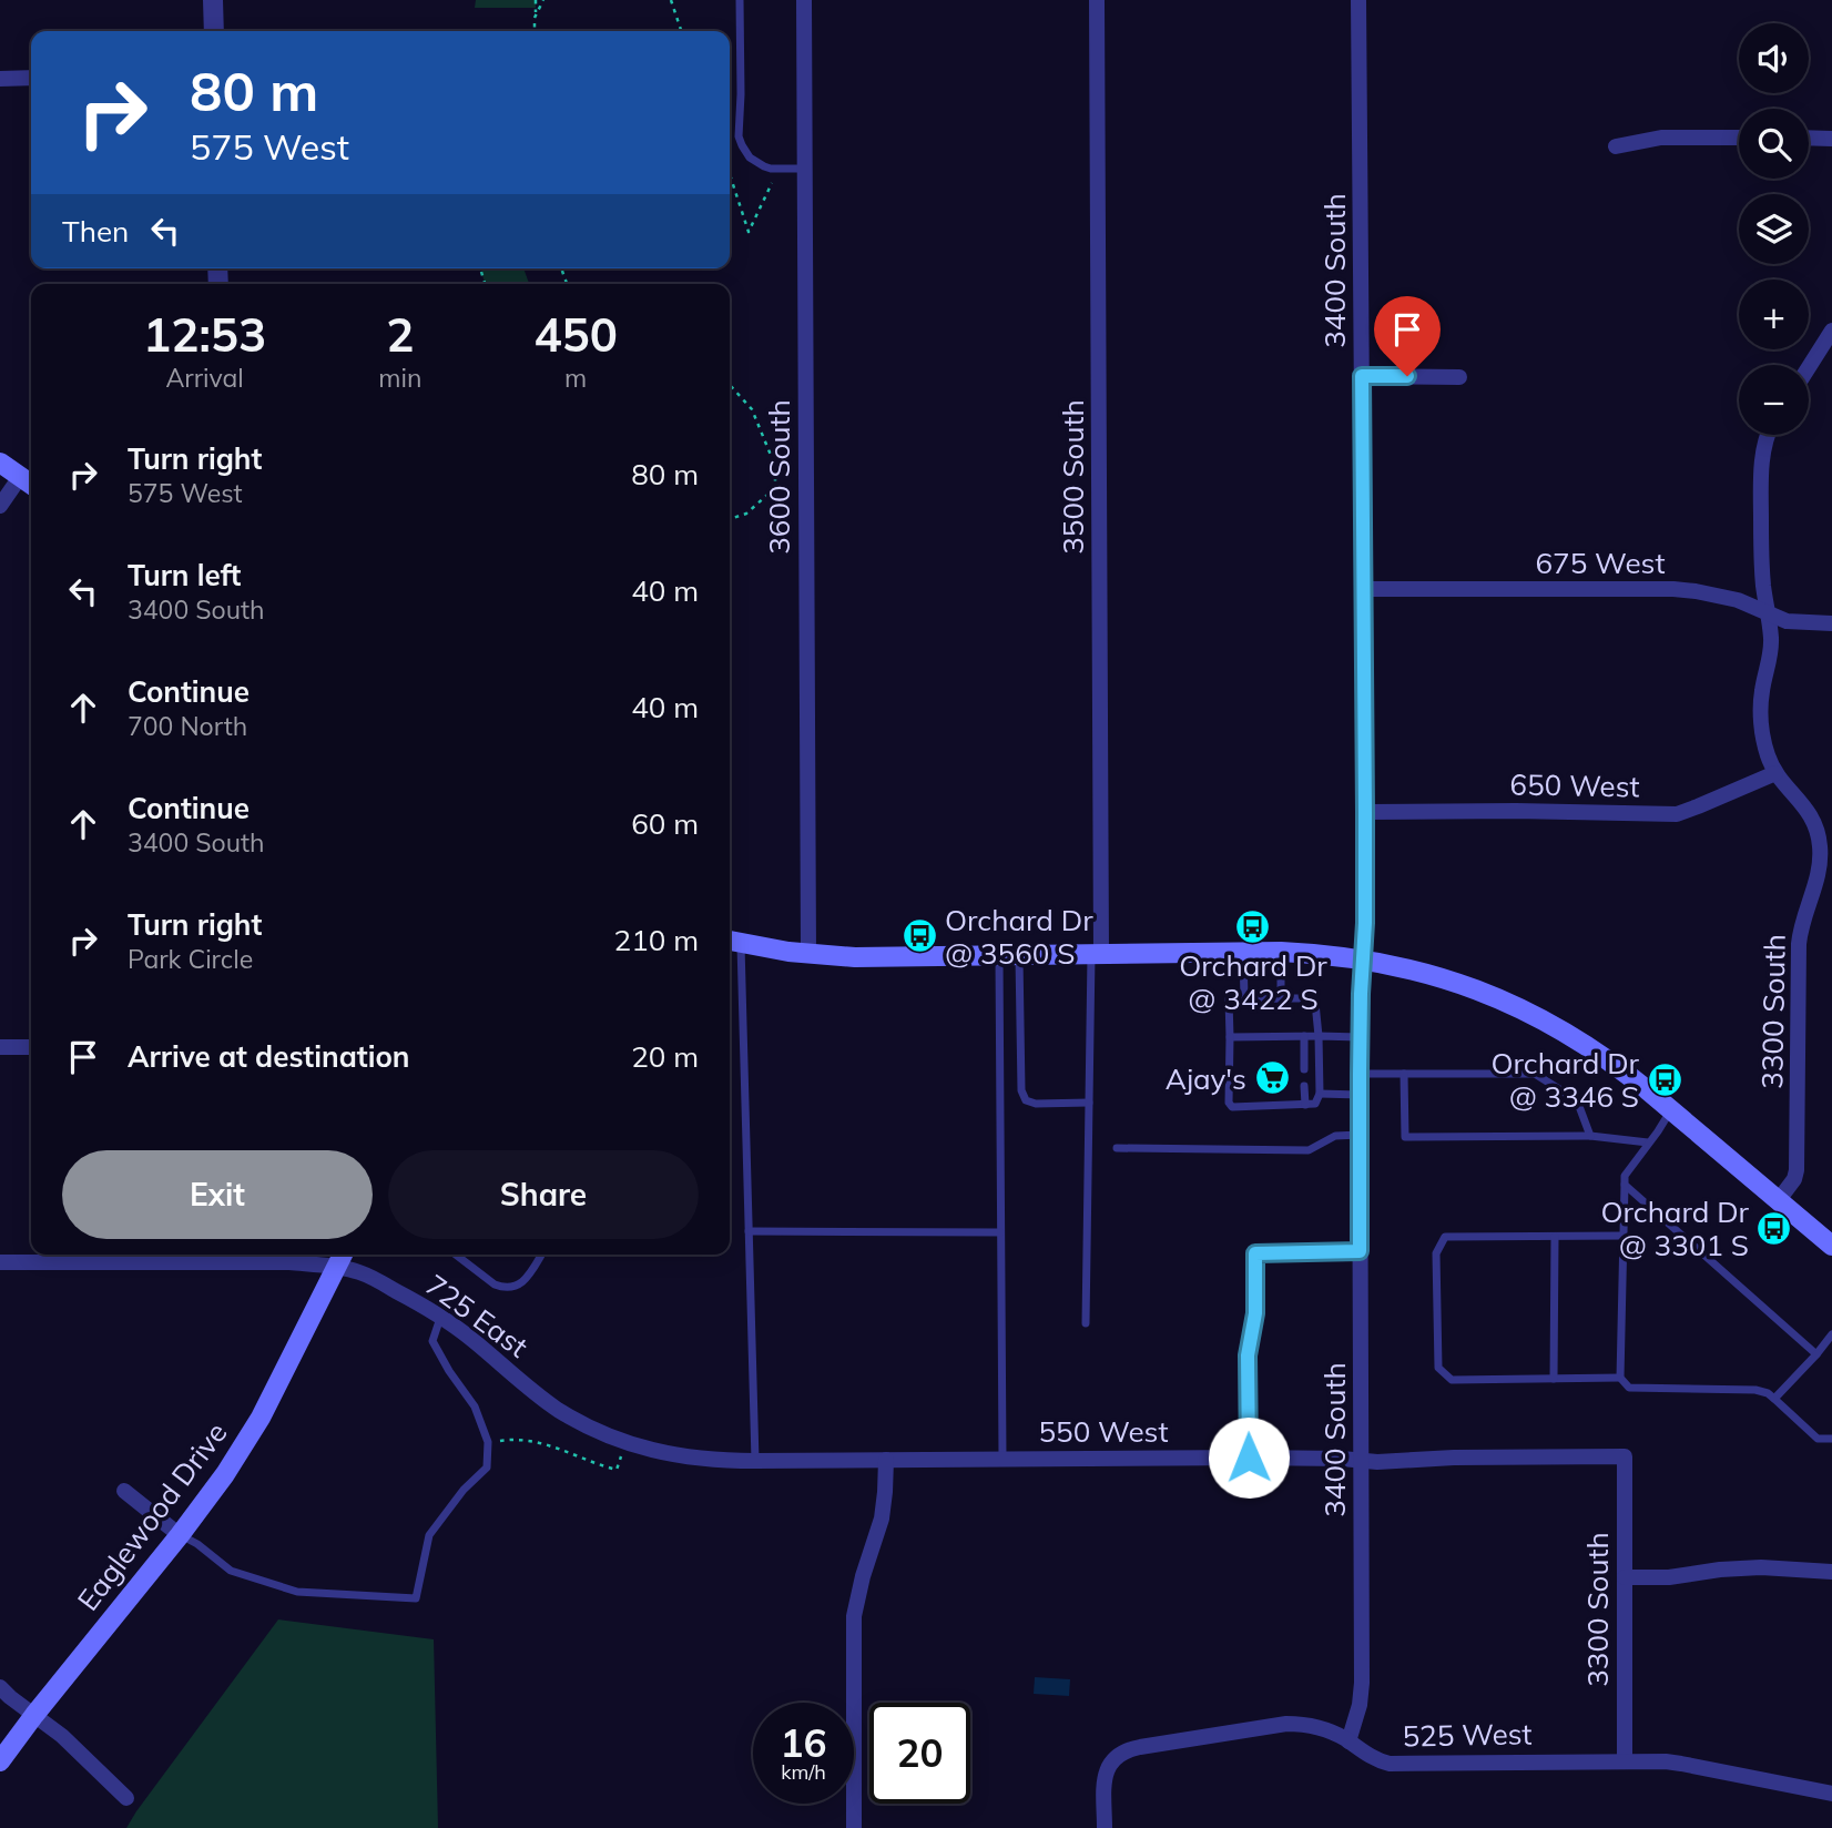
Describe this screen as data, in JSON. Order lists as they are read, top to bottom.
{
  "streets": {
    "main road": ["Eaglewood Drive"],
    "street": [
      "3400 South",
      "3600 South",
      "3500 South",
      "675 West",
      "650 West",
      "3300 South",
      "725 East",
      "550 West",
      "525 West"
    ]
  },
  "crossings": [
    ["3400 South", "675 West"],
    ["3400 South", "650 West"],
    ["3400 South", "550 West"],
    ["3400 South", "525 West"],
    ["675 West", "3300 South"],
    ["650 West", "3300 South"],
    ["3300 South", "550 West"],
    ["3300 South", "525 West"],
    ["725 East", "550 West"],
    ["725 East", "Eaglewood Drive"]
  ],
  "places": {
    "bus stop": [
      "Orchard Dr @ 3422 S",
      "Orchard Dr @ 3560 S",
      "Orchard Dr @ 3346 S",
      "Orchard Dr @ 3301 S"
    ],
    "supermarket": ["Ajay's"]
  },
  "page": {
    "map_buttons": ["+", "−"],
    "turn": ["80 m", "575 West"],
    "then": "Then",
    "eta": [
      "12:53",
      "Arrival",
      "2",
      "min",
      "450",
      "m"
    ],
    "list": [
      {
        "name": "Turn right",
        "note": "575 West",
        "value": "80 m"
      },
      {
        "name": "Turn left",
        "note": "3400 South",
        "value": "40 m"
      },
      {
        "name": "Continue",
        "note": "700 North",
        "value": "40 m"
      },
      {
        "name": "Continue",
        "note": "3400 South",
        "value": "60 m"
      },
      {
        "name": "Turn right",
        "note": "Park Circle",
        "value": "210 m"
      },
      {
        "name": "Arrive at destination",
        "value": "20 m"
      }
    ],
    "buttons": ["Exit", "Share"],
    "speed": "16 km/h",
    "limit": "20"
  }
}
